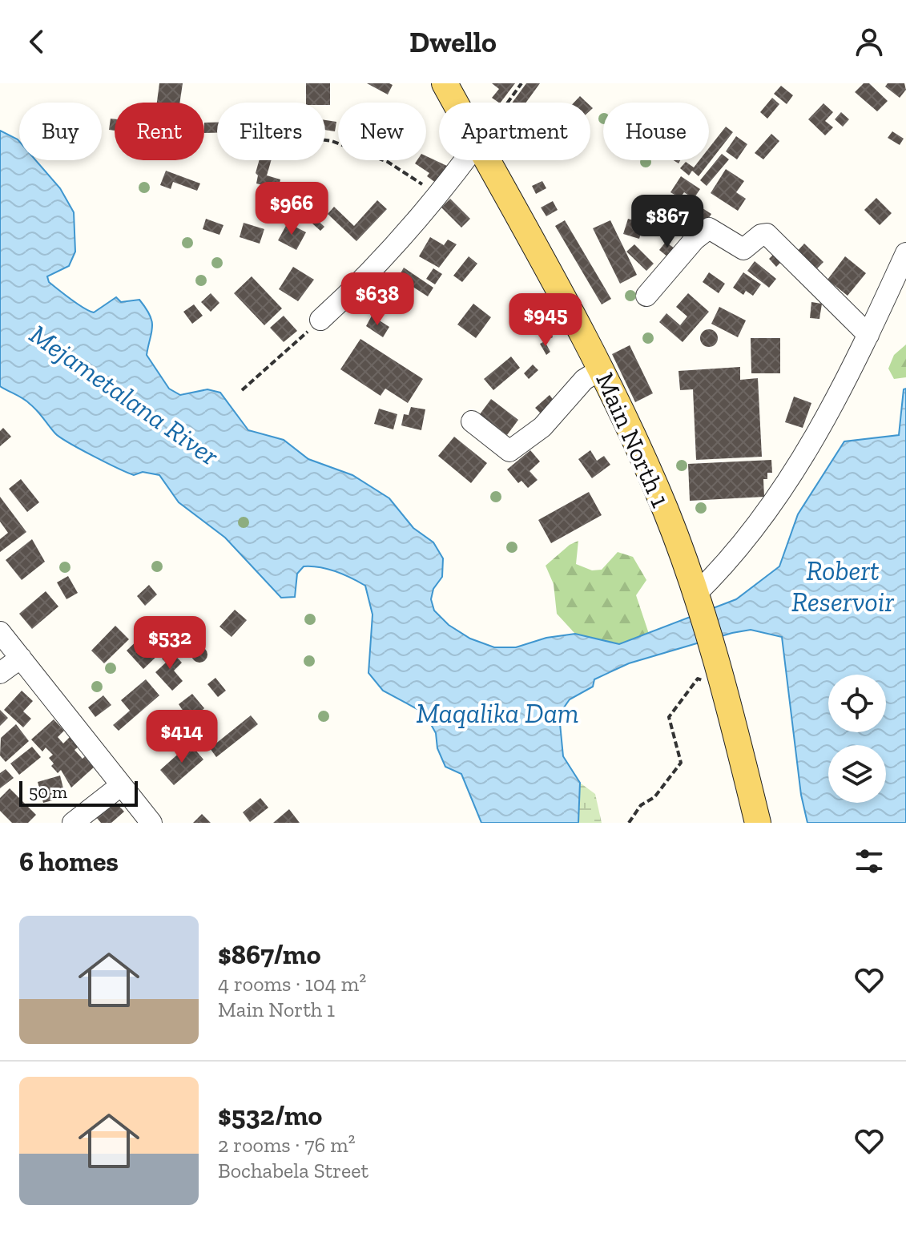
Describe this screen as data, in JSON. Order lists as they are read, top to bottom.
{
  "streets": {
    "main road": ["Main North 1"]
  },
  "water": ["Mejametalana River", "Robert Reservoir", "Maqalika Dam"],
  "scale_bar": "50 m",
  "page": {
    "header": "Dwello",
    "chip": [
      "Buy",
      "Rent",
      "Filters",
      "New",
      "Apartment",
      "House"
    ],
    "price": [
      "$966",
      "$867",
      "$638",
      "$945",
      "$532",
      "$414"
    ],
    "scale": "50 m",
    "heading": "6 homes",
    "list": [
      {
        "name": "$867/mo",
        "note": "4 rooms · 104 m² · Main North 1"
      },
      {
        "name": "$532/mo",
        "note": "2 rooms · 76 m² · Bochabela Street"
      }
    ]
  }
}
